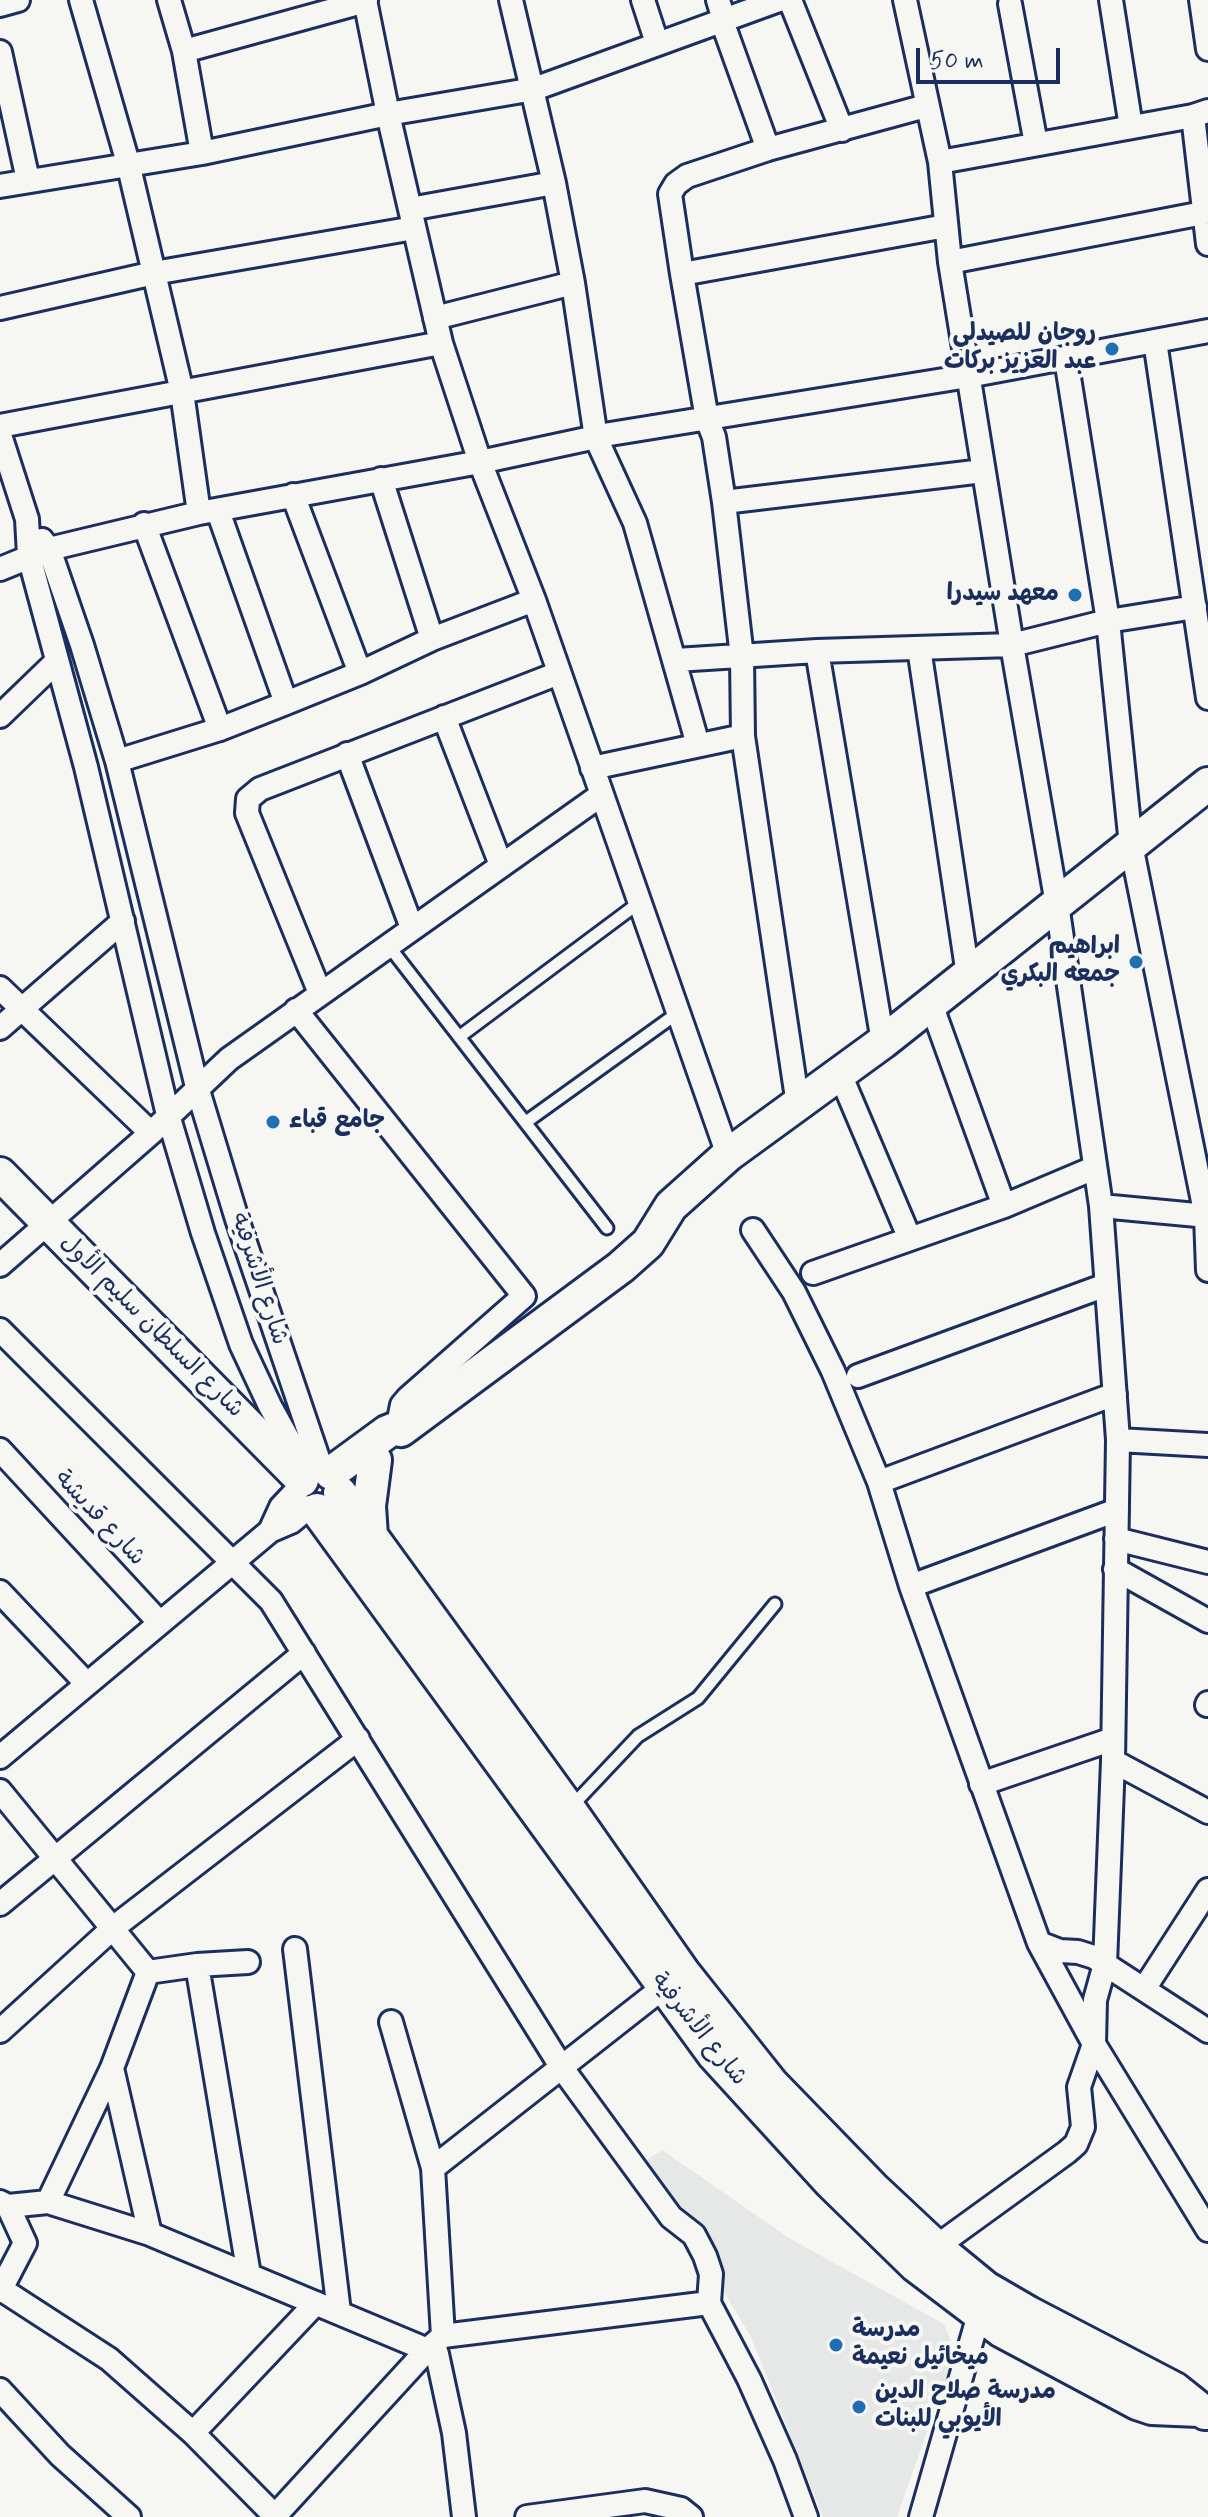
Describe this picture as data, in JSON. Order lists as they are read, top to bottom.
{
  "streets": {
    "street": ["شارع الأشرفية", "شارع السلطان سليم الأول", "شارع قديشة"]
  },
  "crossings": [
    ["شارع الأشرفية", "شارع السلطان سليم الأول"]
  ],
  "places": [
    "روجان للصيدلي عبد العزيز بركات",
    "معهد سيدرا",
    "ابراهيم جمعه البكري",
    "جامع قباء",
    "مدرسة ميخائيل نعيمة",
    "مدرسة صلاح الدين الأيوبي للبنات"
  ],
  "scale_bar": "50 m"
}
